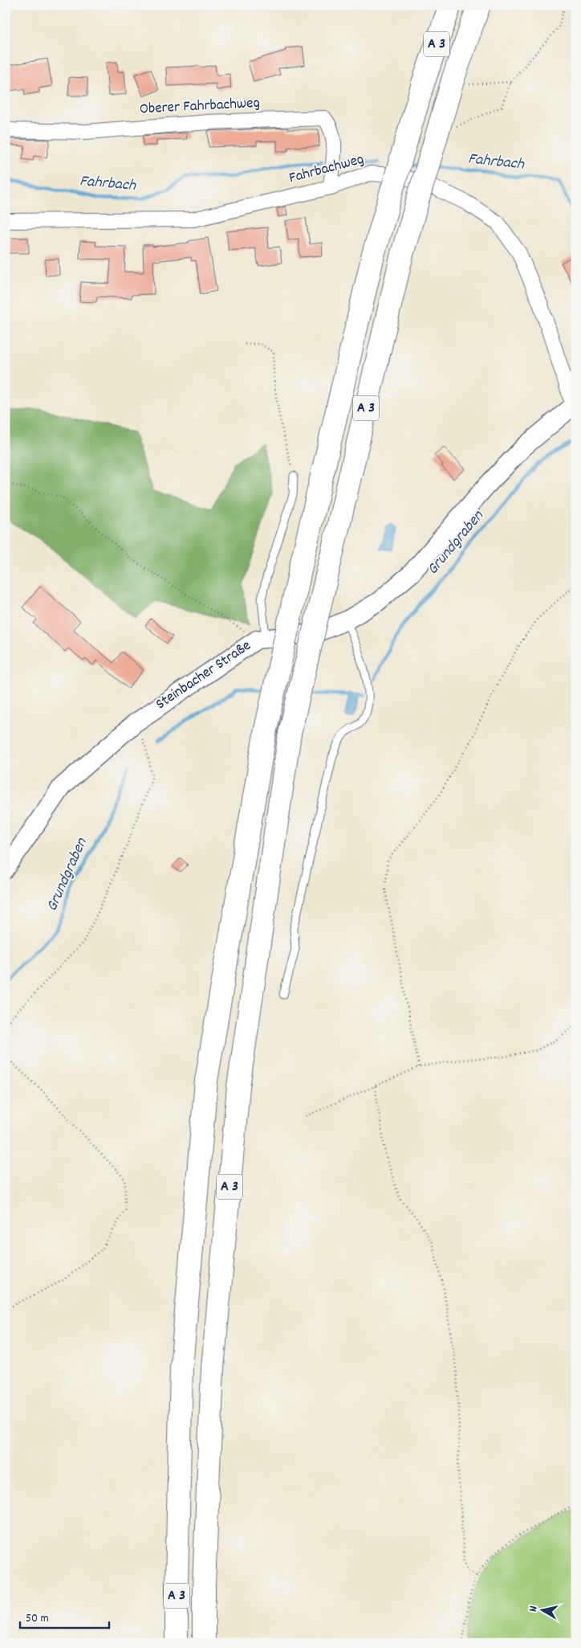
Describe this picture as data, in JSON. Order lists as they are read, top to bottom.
{
  "streets": {
    "highway": ["A 3"],
    "street": ["Oberer Fahrbachweg", "Fahrbachweg", "Steinbacher Straße"]
  },
  "crossings": [
    ["Oberer Fahrbachweg", "Fahrbachweg"],
    ["Fahrbachweg", "Steinbacher Straße"]
  ],
  "water": ["Fahrbach", "Grundgraben"],
  "scale_bar": "50 m",
  "north": "left"
}
